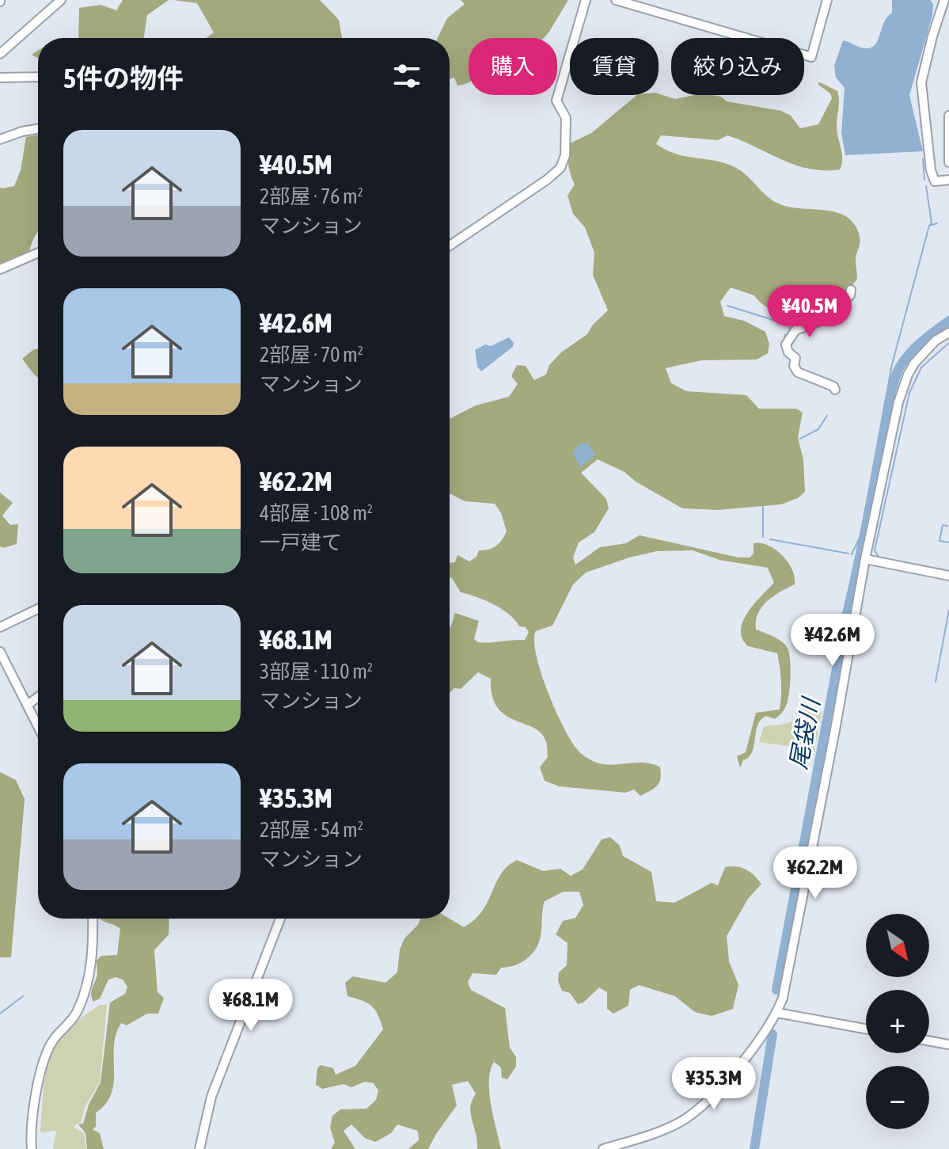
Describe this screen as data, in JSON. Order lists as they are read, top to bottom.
{
  "water": ["尾袋川"],
  "north": "bottom right",
  "page": {
    "chip": ["購入", "賃貸", "絞り込み"],
    "heading": "5件の物件",
    "list": [
      {
        "name": "¥40.5M",
        "note": "2部屋 · 76 m² · マンション"
      },
      {
        "name": "¥42.6M",
        "note": "2部屋 · 70 m² · マンション"
      },
      {
        "name": "¥62.2M",
        "note": "4部屋 · 108 m² · 一戸建て"
      },
      {
        "name": "¥68.1M",
        "note": "3部屋 · 110 m² · マンション"
      },
      {
        "name": "¥35.3M",
        "note": "2部屋 · 54 m² · マンション"
      }
    ],
    "price": [
      "¥40.5M",
      "¥42.6M",
      "¥62.2M",
      "¥68.1M",
      "¥35.3M"
    ],
    "map_buttons": ["+", "−"]
  }
}
